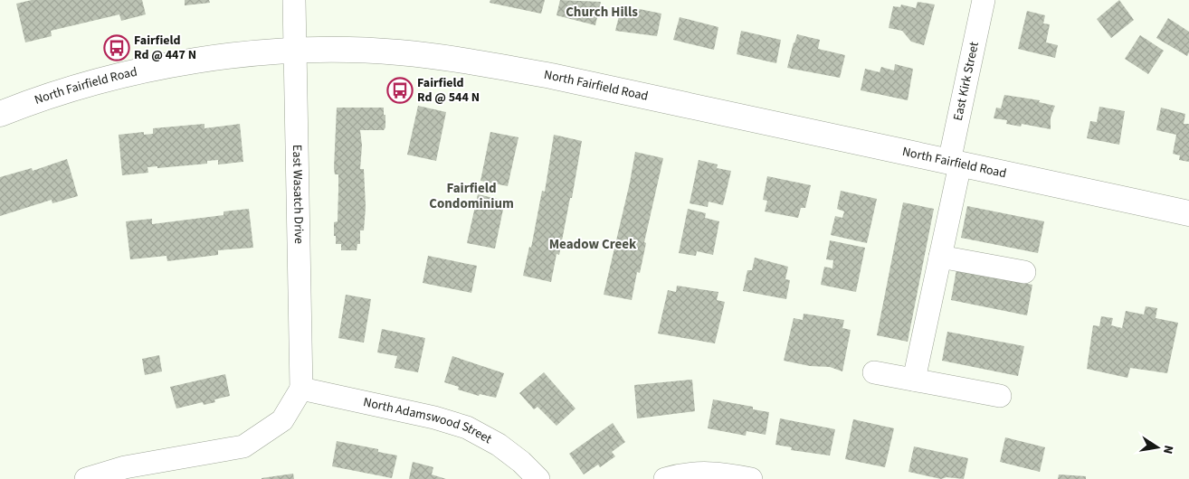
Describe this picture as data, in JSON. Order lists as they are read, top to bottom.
{
  "streets": {
    "main road": ["North Fairfield Road"],
    "street": ["East Kirk Street", "East Wasatch Drive", "North Adamswood Street"]
  },
  "crossings": [
    ["East Kirk Street", "North Fairfield Road"],
    ["North Fairfield Road", "East Wasatch Drive"],
    ["East Wasatch Drive", "North Adamswood Street"]
  ],
  "districts": ["Church Hills", "Fairfield Condominium", "Meadow Creek"],
  "places": {
    "bus stop": ["Fairfield Rd @ 447 N", "Fairfield Rd @ 544 N"]
  },
  "north": "right"
}
